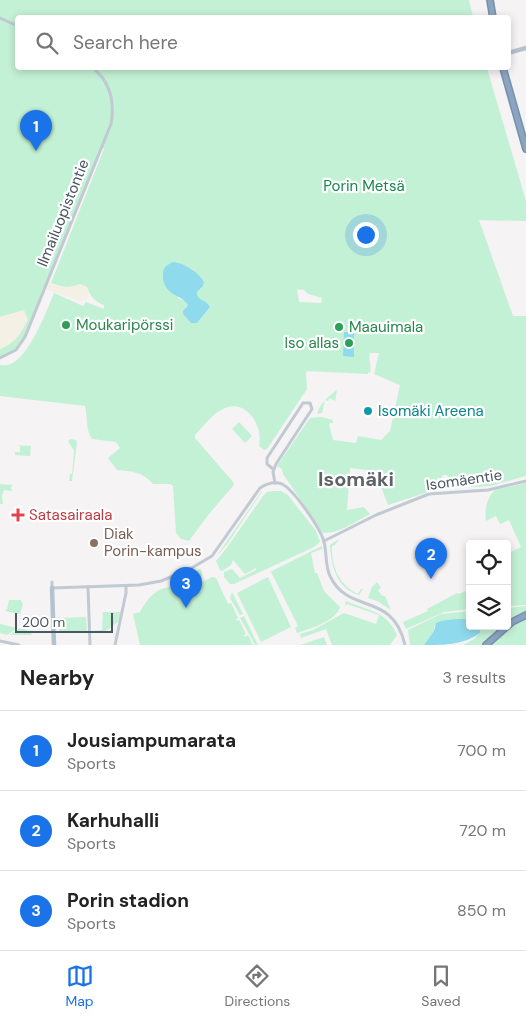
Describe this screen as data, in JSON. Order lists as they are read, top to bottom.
{
  "streets": {
    "street": ["Ilmailuopistontie", "Isomäentie"]
  },
  "districts": ["Isomäki"],
  "parks": ["Porin Metsä"],
  "places": {
    "other": [
      "Moukaripörssi",
      "Maauimala",
      "Iso allas",
      "Isomäki Areena",
      "Diak Porin-kampus"
    ],
    "health": ["Satasairaala"]
  },
  "scale_bar": "200 m",
  "page": {
    "search": "Search here",
    "pins": ["1", "2", "3"],
    "scale": "200 m",
    "heading": ["Nearby", "3 results"],
    "list": [
      {
        "mark": "1",
        "name": "Jousiampumarata",
        "note": "Sports",
        "value": "700 m"
      },
      {
        "mark": "2",
        "name": "Karhuhalli",
        "note": "Sports",
        "value": "720 m"
      },
      {
        "mark": "3",
        "name": "Porin stadion",
        "note": "Sports",
        "value": "850 m"
      }
    ],
    "nav": ["Map", "Directions", "Saved"]
  }
}
